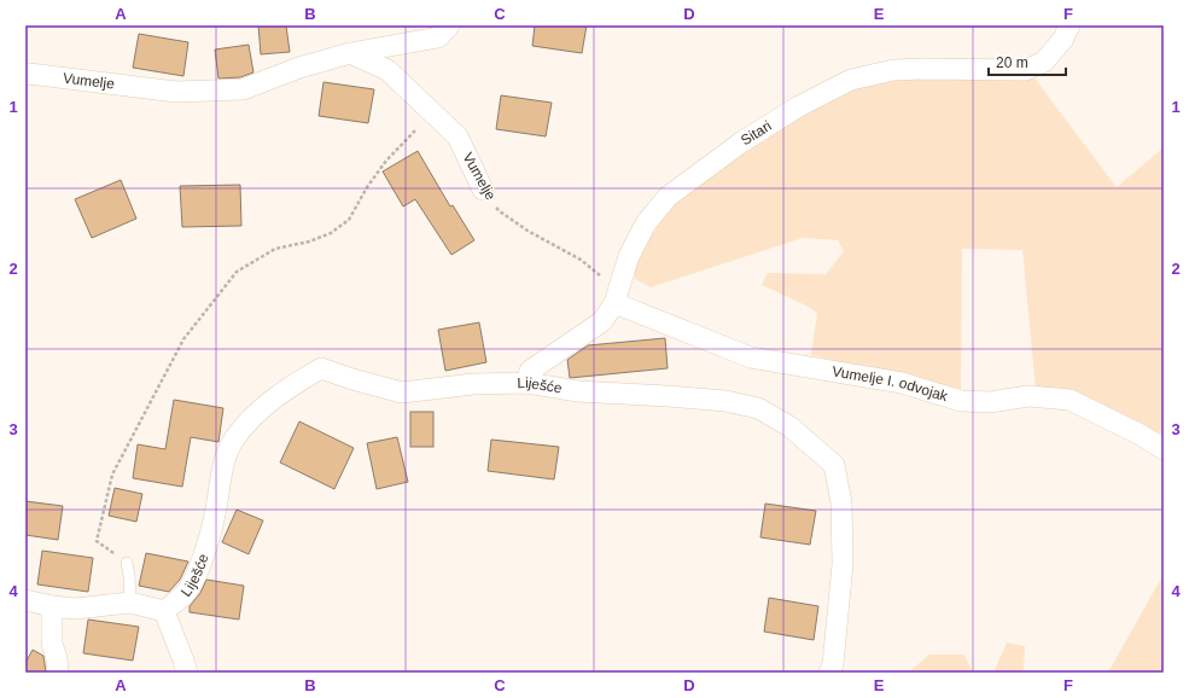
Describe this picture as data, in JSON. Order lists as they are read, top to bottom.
{
  "streets": {
    "street": [
      "Vumelje",
      "Sitari",
      "Vumelje I. odvojak",
      "Liješće"
    ]
  },
  "crossings": [
    ["Vumelje", "Sitari"],
    ["Vumelje", "Vumelje I. odvojak"],
    ["Sitari", "Vumelje I. odvojak"],
    ["Sitari", "Liješće"]
  ],
  "scale_bar": "20 m",
  "grid": {
    "columns": [
      "A",
      "B",
      "C",
      "D",
      "E",
      "F"
    ],
    "rows": [
      "1",
      "2",
      "3",
      "4"
    ]
  }
}
